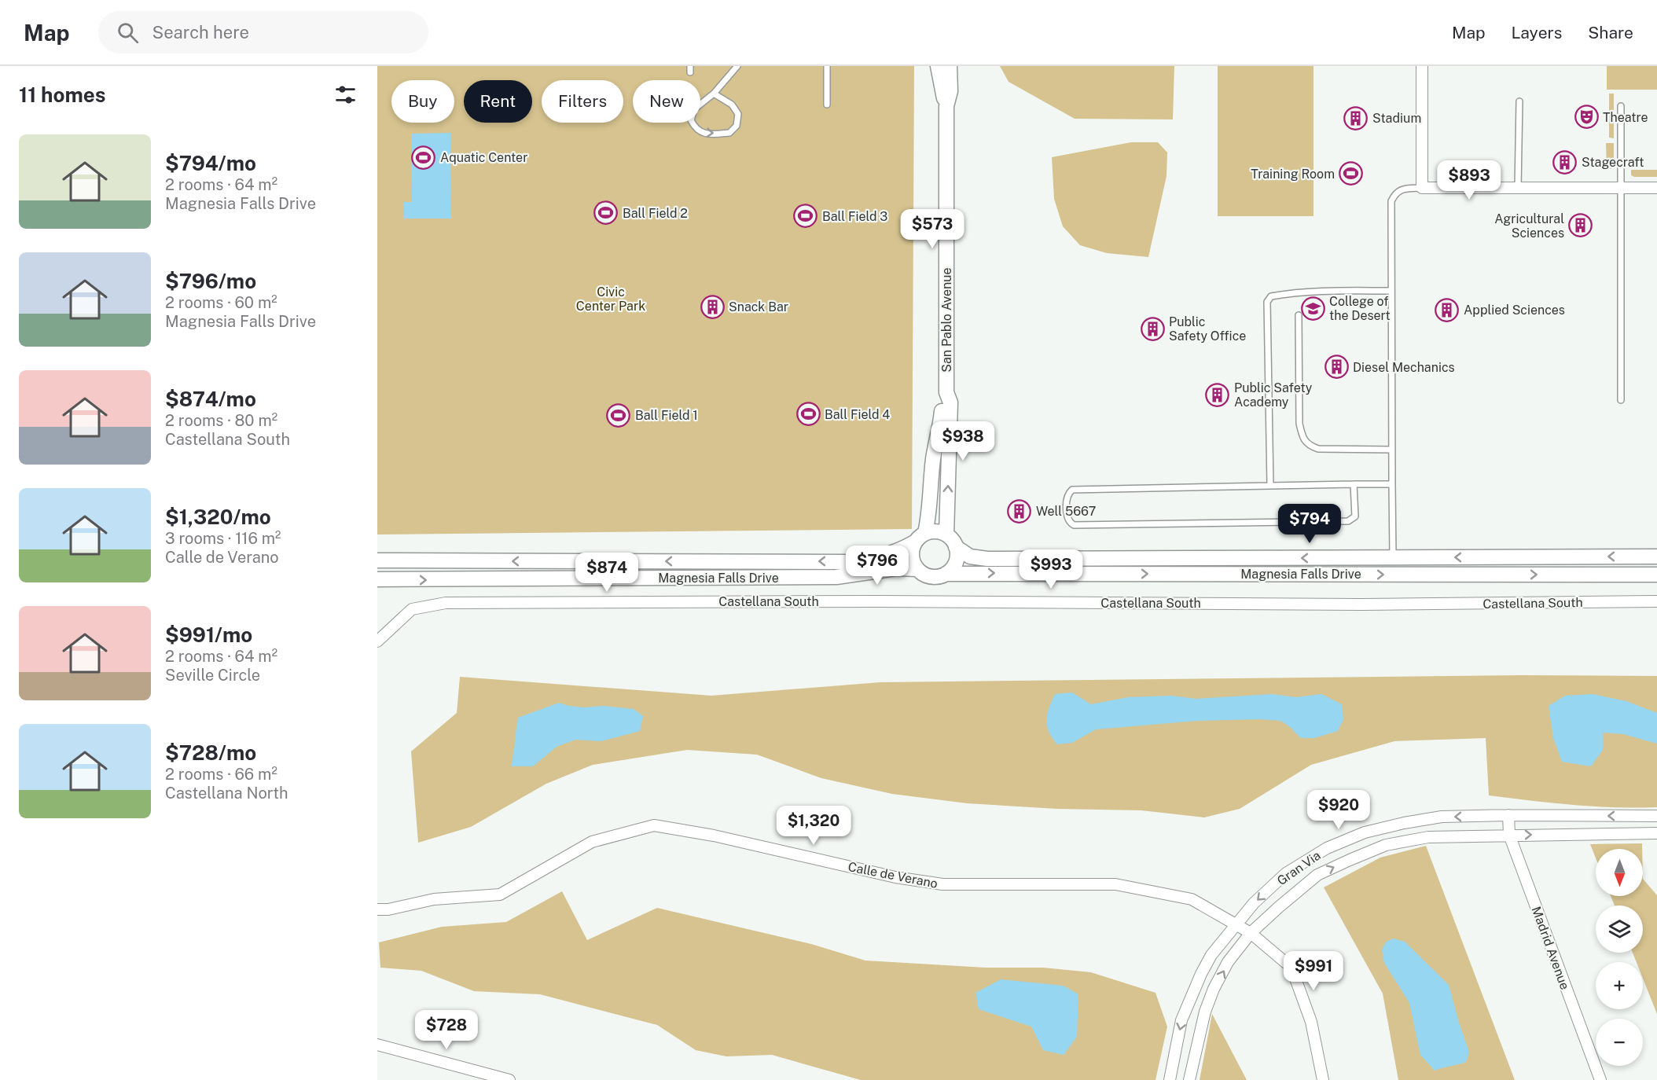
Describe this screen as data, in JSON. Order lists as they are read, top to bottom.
{
  "streets": {
    "street": [
      "San Pablo Avenue",
      "Magnesia Falls Drive",
      "Castellana South",
      "Gran Via",
      "Calle de Verano",
      "Madrid Avenue"
    ]
  },
  "crossings": [
    ["San Pablo Avenue", "Magnesia Falls Drive"],
    ["Gran Via", "Calle de Verano"],
    ["Gran Via", "Madrid Avenue"]
  ],
  "parks": ["Civic Center Park"],
  "places": {
    "theatre": ["Theatre"],
    "building": [
      "Stadium",
      "Stagecraft",
      "Agricultural Sciences",
      "Snack Bar",
      "Applied Sciences",
      "Public Safety Office",
      "Diesel Mechanics",
      "Public Safety Academy",
      "Well 5667"
    ],
    "sports": [
      "Aquatic Center",
      "Training Room",
      "Ball Field 2",
      "Ball Field 3",
      "Ball Field 4",
      "Ball Field 1"
    ],
    "school or university": ["College of the Desert"]
  },
  "north": "bottom",
  "page": {
    "header": "Map",
    "search": "Search here",
    "nav": ["Map", "Layers", "Share"],
    "heading": "11 homes",
    "chip": [
      "Buy",
      "Rent",
      "Filters",
      "New"
    ],
    "list": [
      {
        "name": "$794/mo",
        "note": "2 rooms · 64 m² · Magnesia Falls Drive"
      },
      {
        "name": "$796/mo",
        "note": "2 rooms · 60 m² · Magnesia Falls Drive"
      },
      {
        "name": "$874/mo",
        "note": "2 rooms · 80 m² · Castellana South"
      },
      {
        "name": "$1,320/mo",
        "note": "3 rooms · 116 m² · Calle de Verano"
      },
      {
        "name": "$991/mo",
        "note": "2 rooms · 64 m² · Seville Circle"
      },
      {
        "name": "$728/mo",
        "note": "2 rooms · 66 m² · Castellana North"
      }
    ],
    "price": [
      "$893",
      "$573",
      "$938",
      "$794",
      "$796",
      "$993",
      "$874",
      "$920",
      "$1,320",
      "$991",
      "$728"
    ],
    "map_buttons": ["+", "−"]
  }
}
